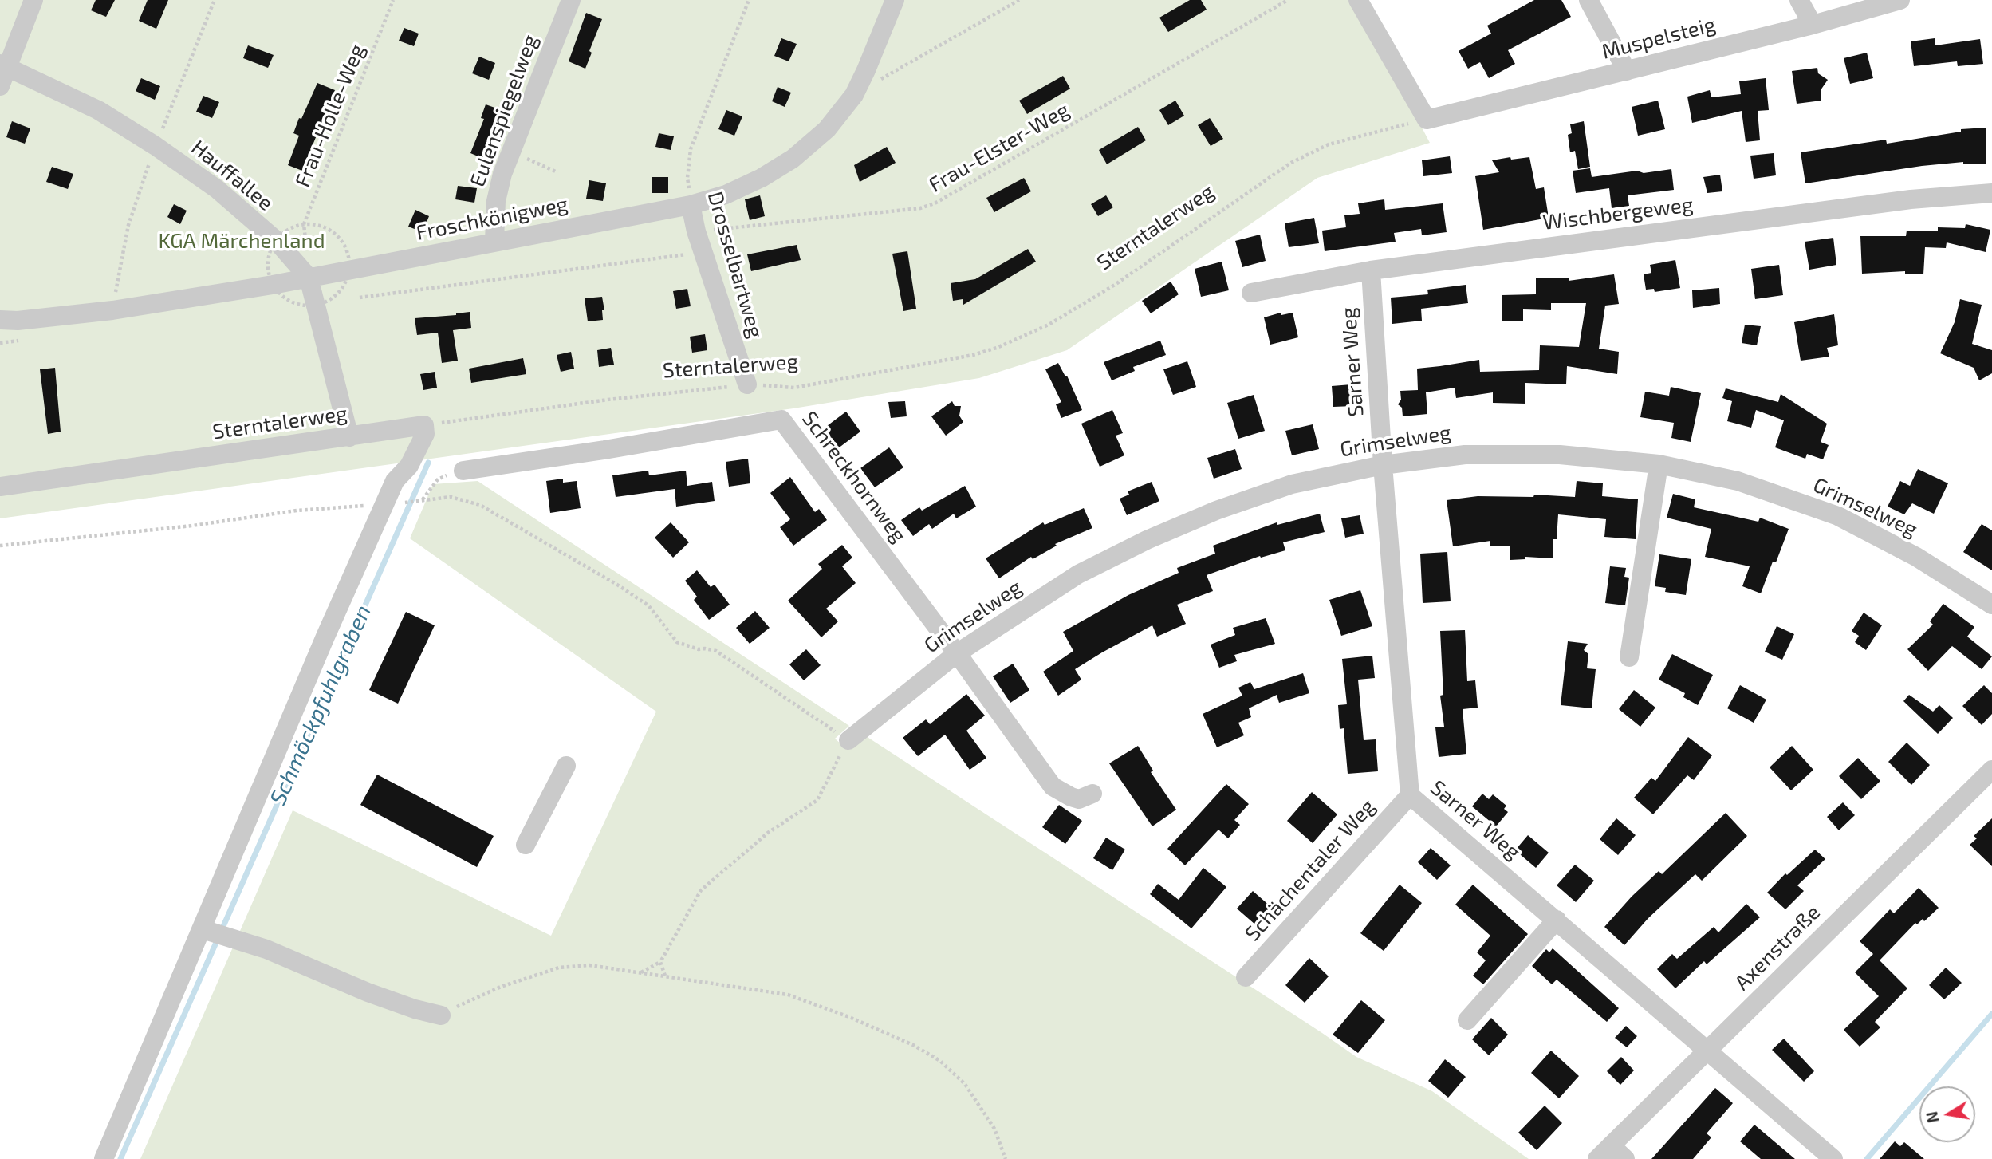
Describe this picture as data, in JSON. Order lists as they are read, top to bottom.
{
  "streets": {
    "street": [
      "Muspelsteig",
      "Eulenspiegelweg",
      "Hauffallee",
      "Wischbergeweg",
      "Froschkönigweg",
      "Sterntalerweg",
      "Drosselbartweg",
      "Sarner Weg",
      "Grimselweg",
      "Schreckhornweg",
      "Schächentaler Weg",
      "Axenstraße"
    ],
    "path": ["Frau-Holle-Weg", "Frau-Elster-Weg"]
  },
  "crossings": [
    ["Eulenspiegelweg", "Froschkönigweg"],
    ["Frau-Holle-Weg", "Hauffallee"],
    ["Frau-Holle-Weg", "Froschkönigweg"],
    ["Frau-Elster-Weg", "Drosselbartweg"],
    ["Hauffallee", "Froschkönigweg"],
    ["Hauffallee", "Sterntalerweg"],
    ["Wischbergeweg", "Sarner Weg"],
    ["Froschkönigweg", "Drosselbartweg"],
    ["Sterntalerweg", "Drosselbartweg"],
    ["Sarner Weg", "Grimselweg"],
    ["Sarner Weg", "Schächentaler Weg"],
    ["Sarner Weg", "Axenstraße"],
    ["Grimselweg", "Schreckhornweg"]
  ],
  "water": ["Schmöckpfuhlgraben"],
  "parks": ["KGA Märchenland"],
  "north": "left"
}
